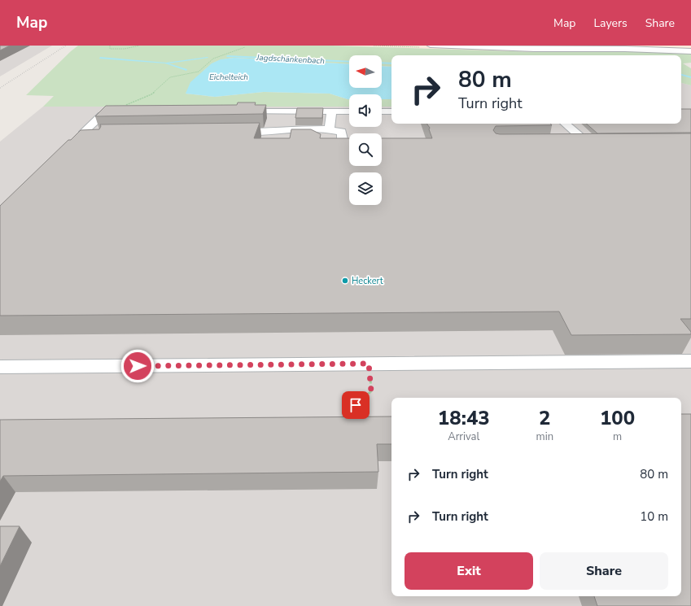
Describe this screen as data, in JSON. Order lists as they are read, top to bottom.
{
  "water": ["Jagdschänkenbach", "Eichelteich"],
  "places": ["Heckert"],
  "north": "left",
  "page": {
    "header": "Map",
    "nav": ["Map", "Layers", "Share"],
    "turn": ["80 m", "Turn right"],
    "eta": [
      "18:43",
      "Arrival",
      "2",
      "min",
      "100",
      "m"
    ],
    "list": [
      {
        "name": "Turn right",
        "value": "80 m"
      },
      {
        "name": "Turn right",
        "value": "10 m"
      }
    ],
    "buttons": ["Exit", "Share"]
  }
}
